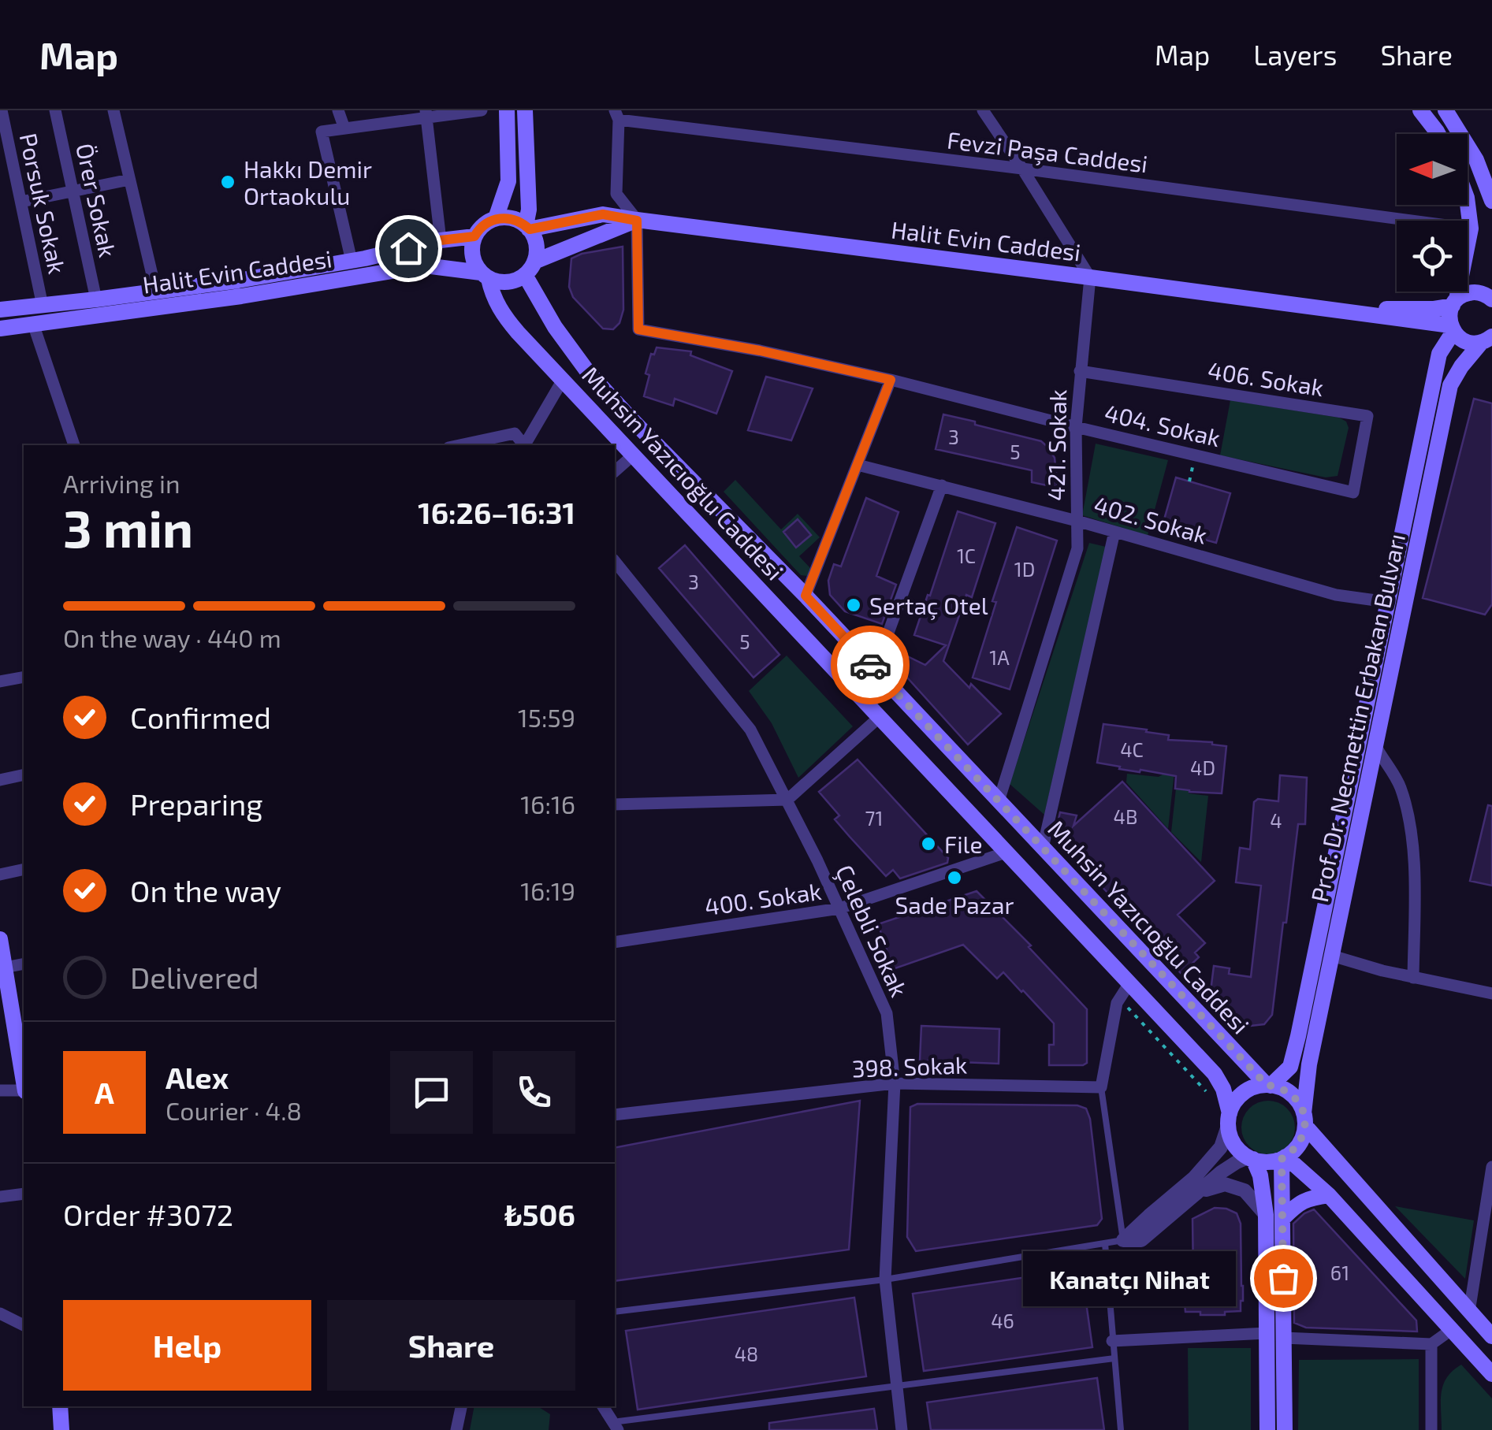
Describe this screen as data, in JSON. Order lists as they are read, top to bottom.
{
  "streets": {
    "main road": ["Halit Evin Caddesi", "Muhsin Yazıcıoğlu Caddesi", "Prof. Dr. Necmettin Erbakan Bulvarı"],
    "street": [
      "Fevzi Paşa Caddesi",
      "Örer Sokak",
      "Porsuk Sokak",
      "406. Sokak",
      "404. Sokak",
      "421. Sokak",
      "402. Sokak",
      "400. Sokak",
      "Çelebli Sokak",
      "398. Sokak"
    ]
  },
  "crossings": [
    ["Örer Sokak", "Halit Evin Caddesi"],
    ["Porsuk Sokak", "Halit Evin Caddesi"],
    ["Halit Evin Caddesi", "404. Sokak"],
    ["Halit Evin Caddesi", "421. Sokak"],
    ["Halit Evin Caddesi", "Muhsin Yazıcıoğlu Caddesi"],
    ["Halit Evin Caddesi", "Prof. Dr. Necmettin Erbakan Bulvarı"],
    ["406. Sokak", "404. Sokak"],
    ["406. Sokak", "421. Sokak"],
    ["404. Sokak", "421. Sokak"],
    ["421. Sokak", "Muhsin Yazıcıoğlu Caddesi"],
    ["421. Sokak", "402. Sokak"],
    ["Muhsin Yazıcıoğlu Caddesi", "Prof. Dr. Necmettin Erbakan Bulvarı"],
    ["Muhsin Yazıcıoğlu Caddesi", "400. Sokak"],
    ["402. Sokak", "Prof. Dr. Necmettin Erbakan Bulvarı"],
    ["400. Sokak", "Çelebli Sokak"],
    ["Çelebli Sokak", "398. Sokak"]
  ],
  "places": [
    "Hakkı Demir Ortaokulu",
    "Sertaç Otel",
    "File",
    "Sade Pazar",
    "Kanatçı Nihat"
  ],
  "house_numbers": [
    "3",
    "5",
    "1C",
    "1D",
    "3",
    "5",
    "1A",
    "4C",
    "4D",
    "4B",
    "71",
    "4",
    "61",
    "46",
    "48"
  ],
  "north": "left",
  "page": {
    "header": "Map",
    "nav": ["Map", "Layers", "Share"],
    "heading": ["3 min", "Arriving in", "16:26–16:31"],
    "panel": [
      "Alex",
      "Courier · 4.8",
      "Order #3072",
      "₺506"
    ],
    "bar": "On the way · 440 m",
    "list": [
      ["Confirmed", "15:59"],
      ["Preparing", "16:16"],
      ["On the way", "16:19"],
      "Delivered"
    ],
    "round": "A",
    "bubble": "Kanatçı Nihat",
    "buttons": ["Help", "Share"]
  }
}
